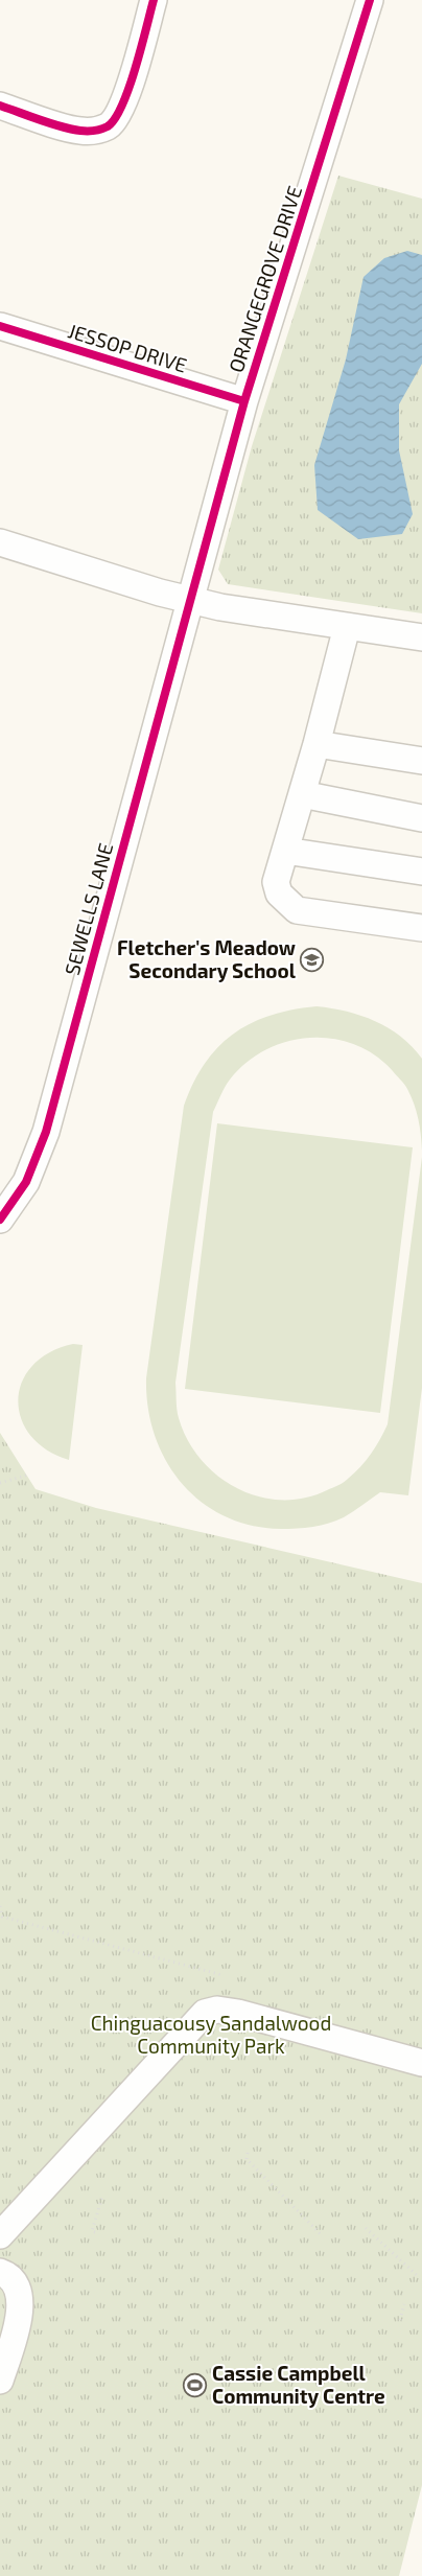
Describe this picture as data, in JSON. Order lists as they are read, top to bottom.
{
  "streets": {
    "street": ["ORANGEGROVE DRIVE", "JESSOP DRIVE", "SEWELLS LANE"]
  },
  "crossings": [
    ["ORANGEGROVE DRIVE", "JESSOP DRIVE"],
    ["ORANGEGROVE DRIVE", "SEWELLS LANE"]
  ],
  "parks": ["Chinguacousy Sandalwood Community Park"],
  "places": {
    "school or university": ["Fletcher's Meadow Secondary School"],
    "sports": ["Cassie Campbell Community Centre"]
  }
}
